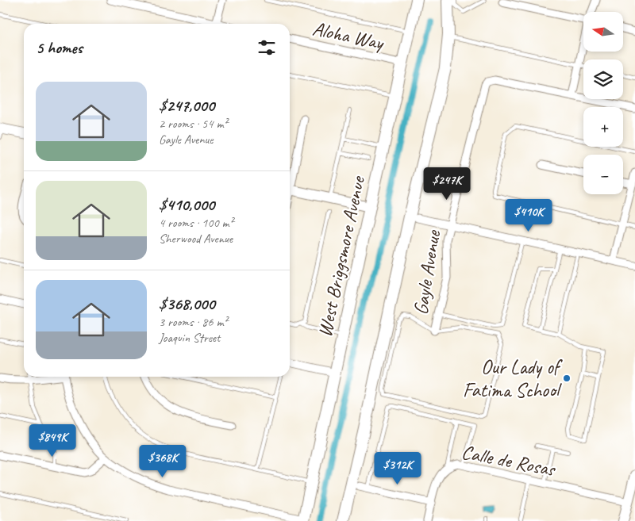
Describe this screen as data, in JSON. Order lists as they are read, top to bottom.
{
  "streets": {
    "main road": ["West Briggsmore Avenue"],
    "street": ["Aloha Way", "Gayle Avenue", "Calle de Rosas"]
  },
  "crossings": [
    ["Aloha Way", "West Briggsmore Avenue"]
  ],
  "places": ["Our Lady of Fatima School"],
  "north": "left",
  "page": {
    "map_buttons": ["+", "−"],
    "heading": "5 homes",
    "list": [
      {
        "name": "$247,000",
        "note": "2 rooms · 54 m² · Gayle Avenue"
      },
      {
        "name": "$410,000",
        "note": "4 rooms · 100 m² · Sherwood Avenue"
      },
      {
        "name": "$368,000",
        "note": "3 rooms · 86 m² · Joaquin Street"
      }
    ],
    "price": [
      "$247K",
      "$410K",
      "$849K",
      "$368K",
      "$312K"
    ]
  }
}
